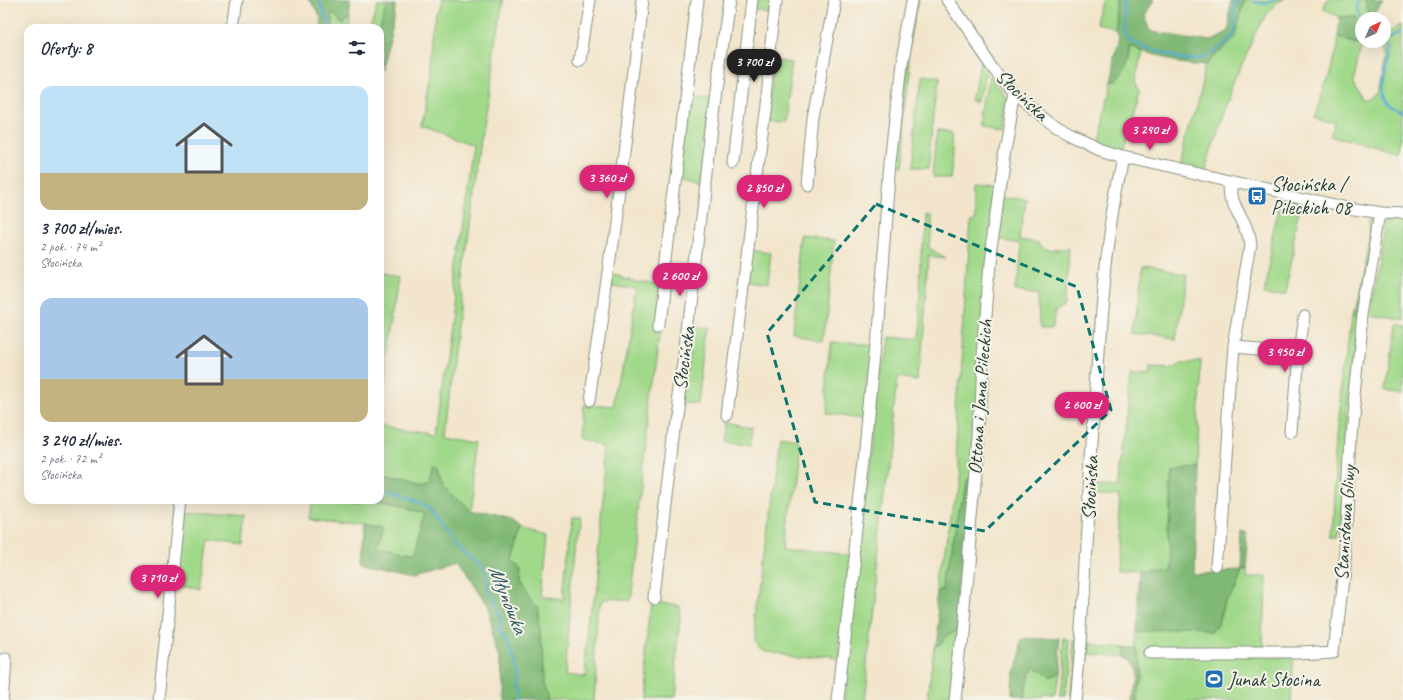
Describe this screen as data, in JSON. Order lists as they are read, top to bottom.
{
  "streets": {
    "street": ["Słocińska", "Ottona i Jana Pileckich", "Stanisława Gliwy"]
  },
  "crossings": [
    ["Słocińska", "Ottona i Jana Pileckich"],
    ["Słocińska", "Stanisława Gliwy"]
  ],
  "water": ["Młynówka"],
  "places": {
    "bus stop": ["Słocińska / Pileckich 08"],
    "sports": ["Junak Słocina"]
  },
  "north": "top right",
  "page": {
    "heading": "Oferty: 8",
    "price": [
      "3 700 zł",
      "3 240 zł",
      "3 360 zł",
      "2 850 zł",
      "2 600 zł",
      "3 450 zł",
      "2 600 zł",
      "3 710 zł"
    ],
    "list": [
      {
        "name": "3 700 zł/mies.",
        "note": "2 pok. · 74 m² · Słocińska"
      },
      {
        "name": "3 240 zł/mies.",
        "note": "2 pok. · 72 m² · Słocińska"
      }
    ]
  }
}
